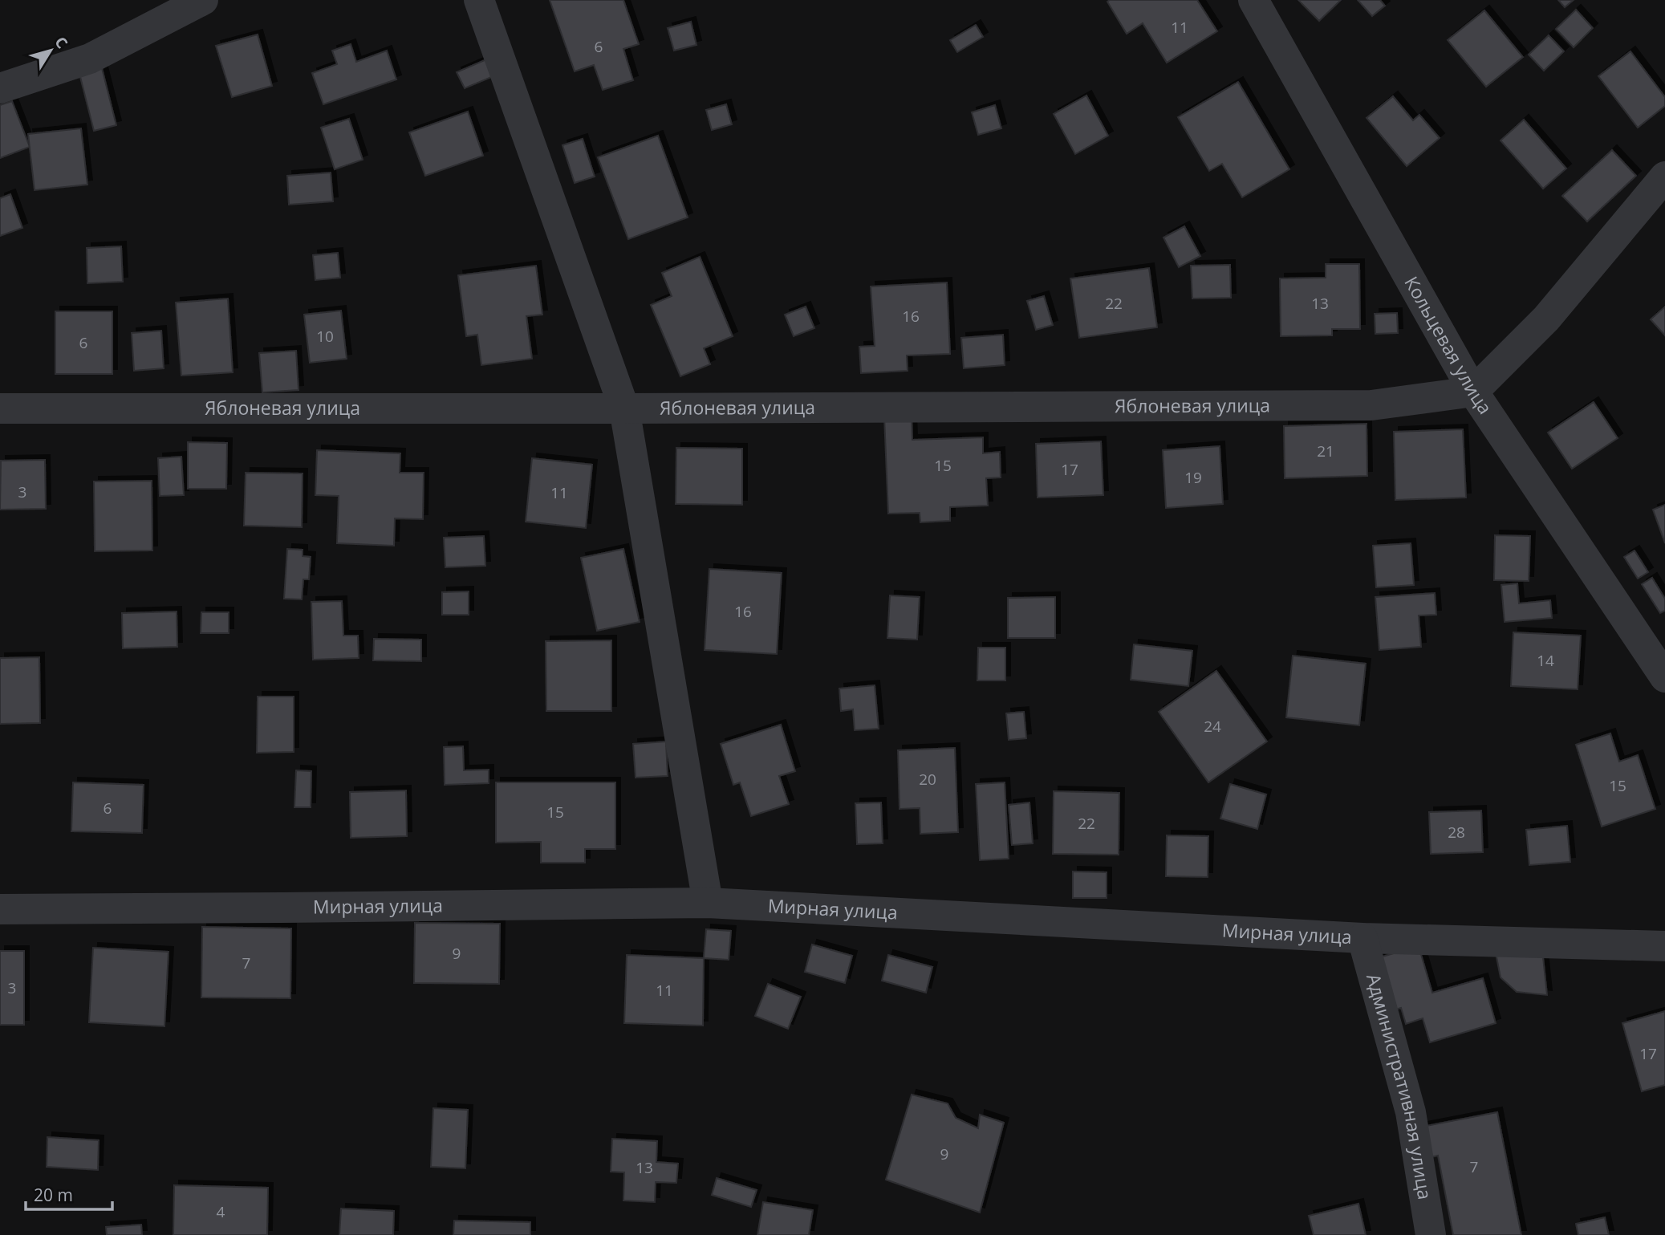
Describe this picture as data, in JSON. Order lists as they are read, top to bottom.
{
  "streets": {
    "street": [
      "Кольцевая улица",
      "Яблоневая улица",
      "Мирная улица",
      "Административная улица"
    ]
  },
  "crossings": [
    ["Кольцевая улица", "Яблоневая улица"],
    ["Мирная улица", "Административная улица"]
  ],
  "house_numbers": [
    "11",
    "6",
    "22",
    "13",
    "16",
    "10",
    "6",
    "21",
    "15",
    "17",
    "19",
    "3",
    "11",
    "16",
    "14",
    "24",
    "20",
    "15",
    "6",
    "15",
    "22",
    "28",
    "9",
    "7",
    "3",
    "11",
    "17",
    "9",
    "7",
    "13",
    "4"
  ],
  "scale_bar": "20 m",
  "north": "top right"
}
